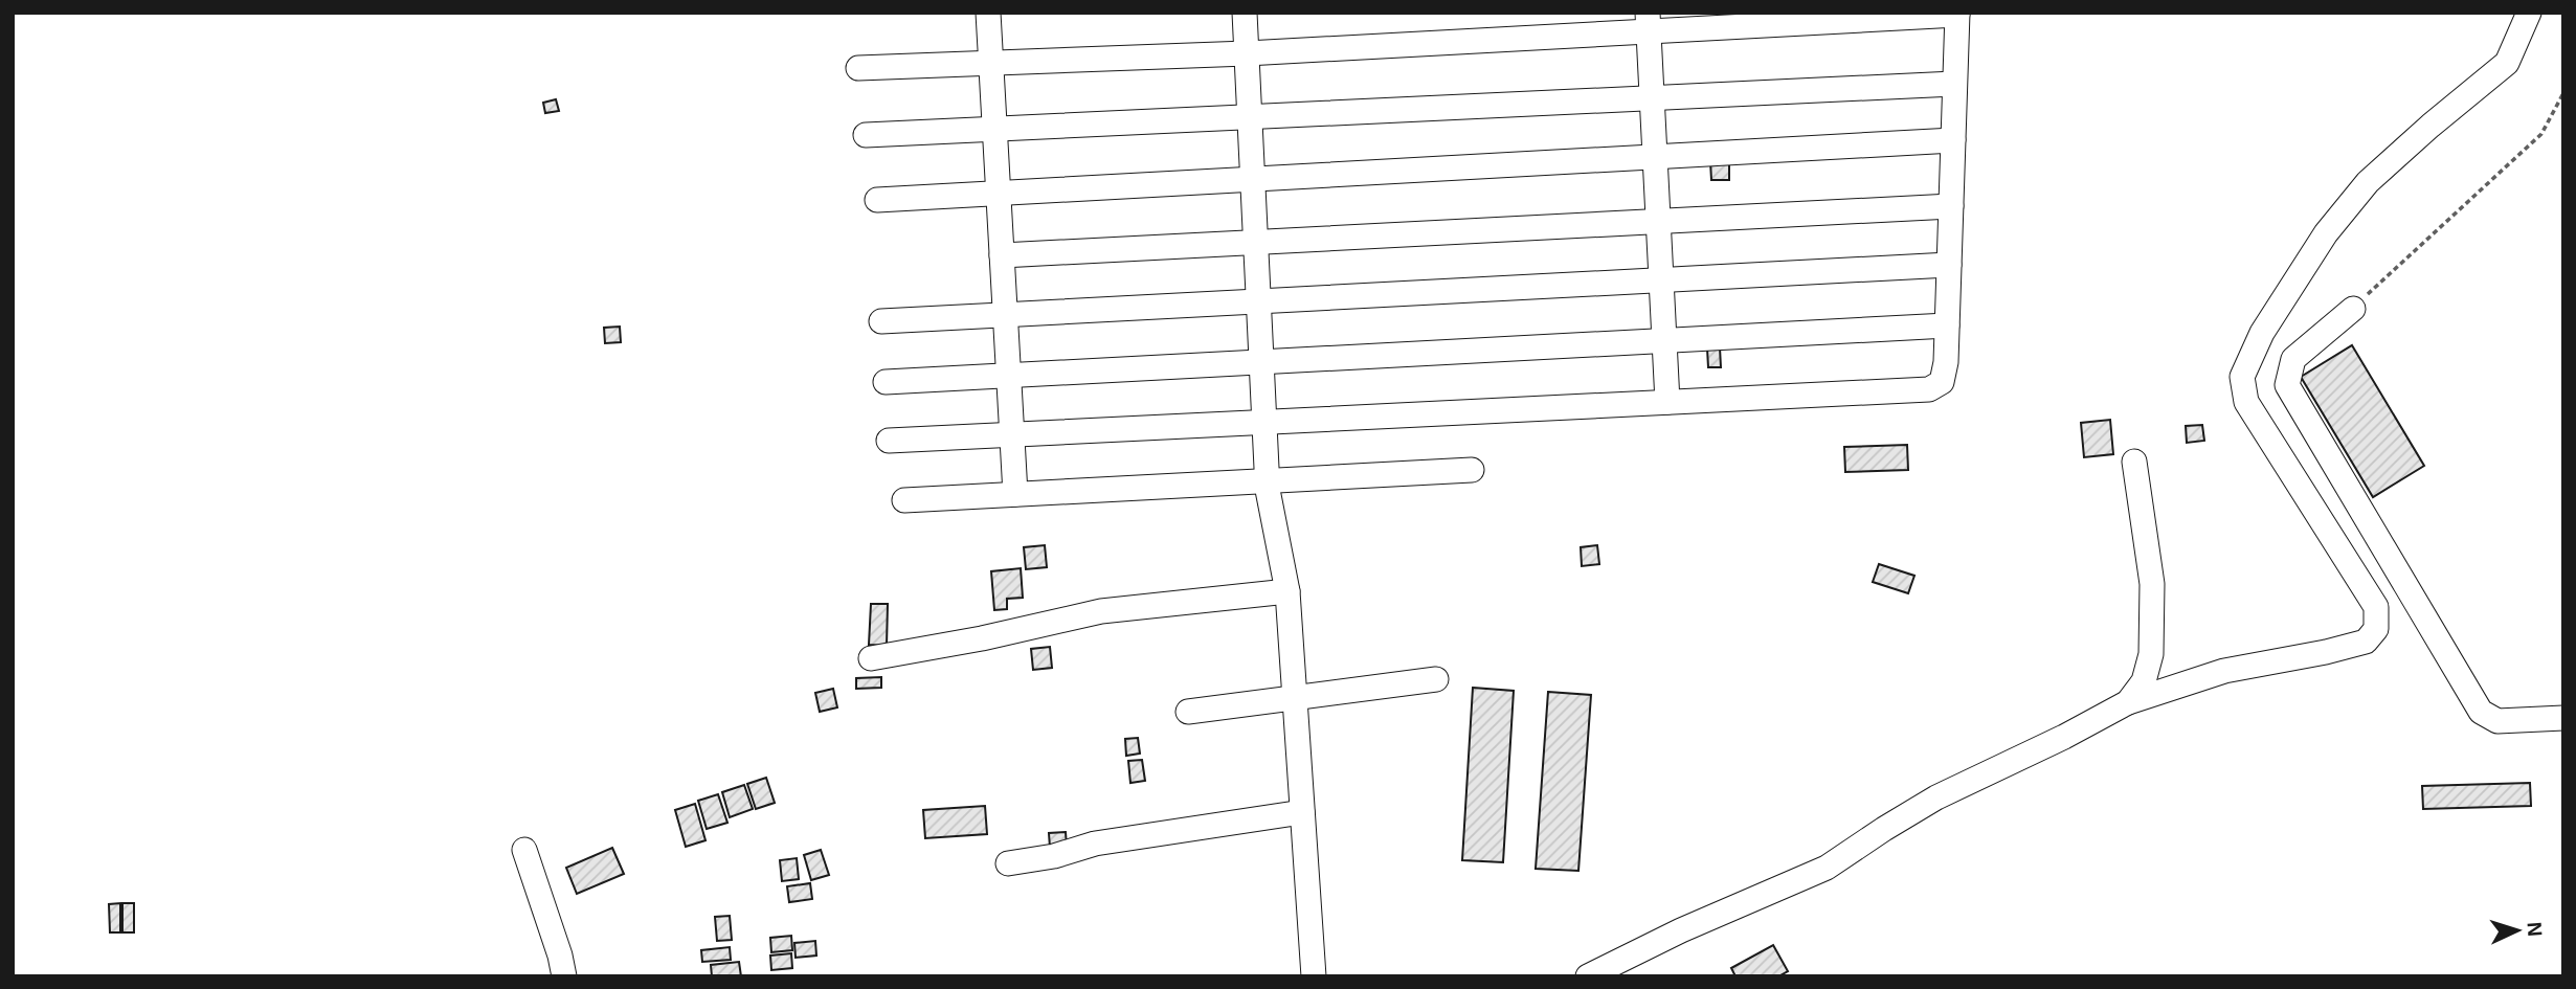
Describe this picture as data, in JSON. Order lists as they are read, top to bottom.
{
  "north": "right"
}
